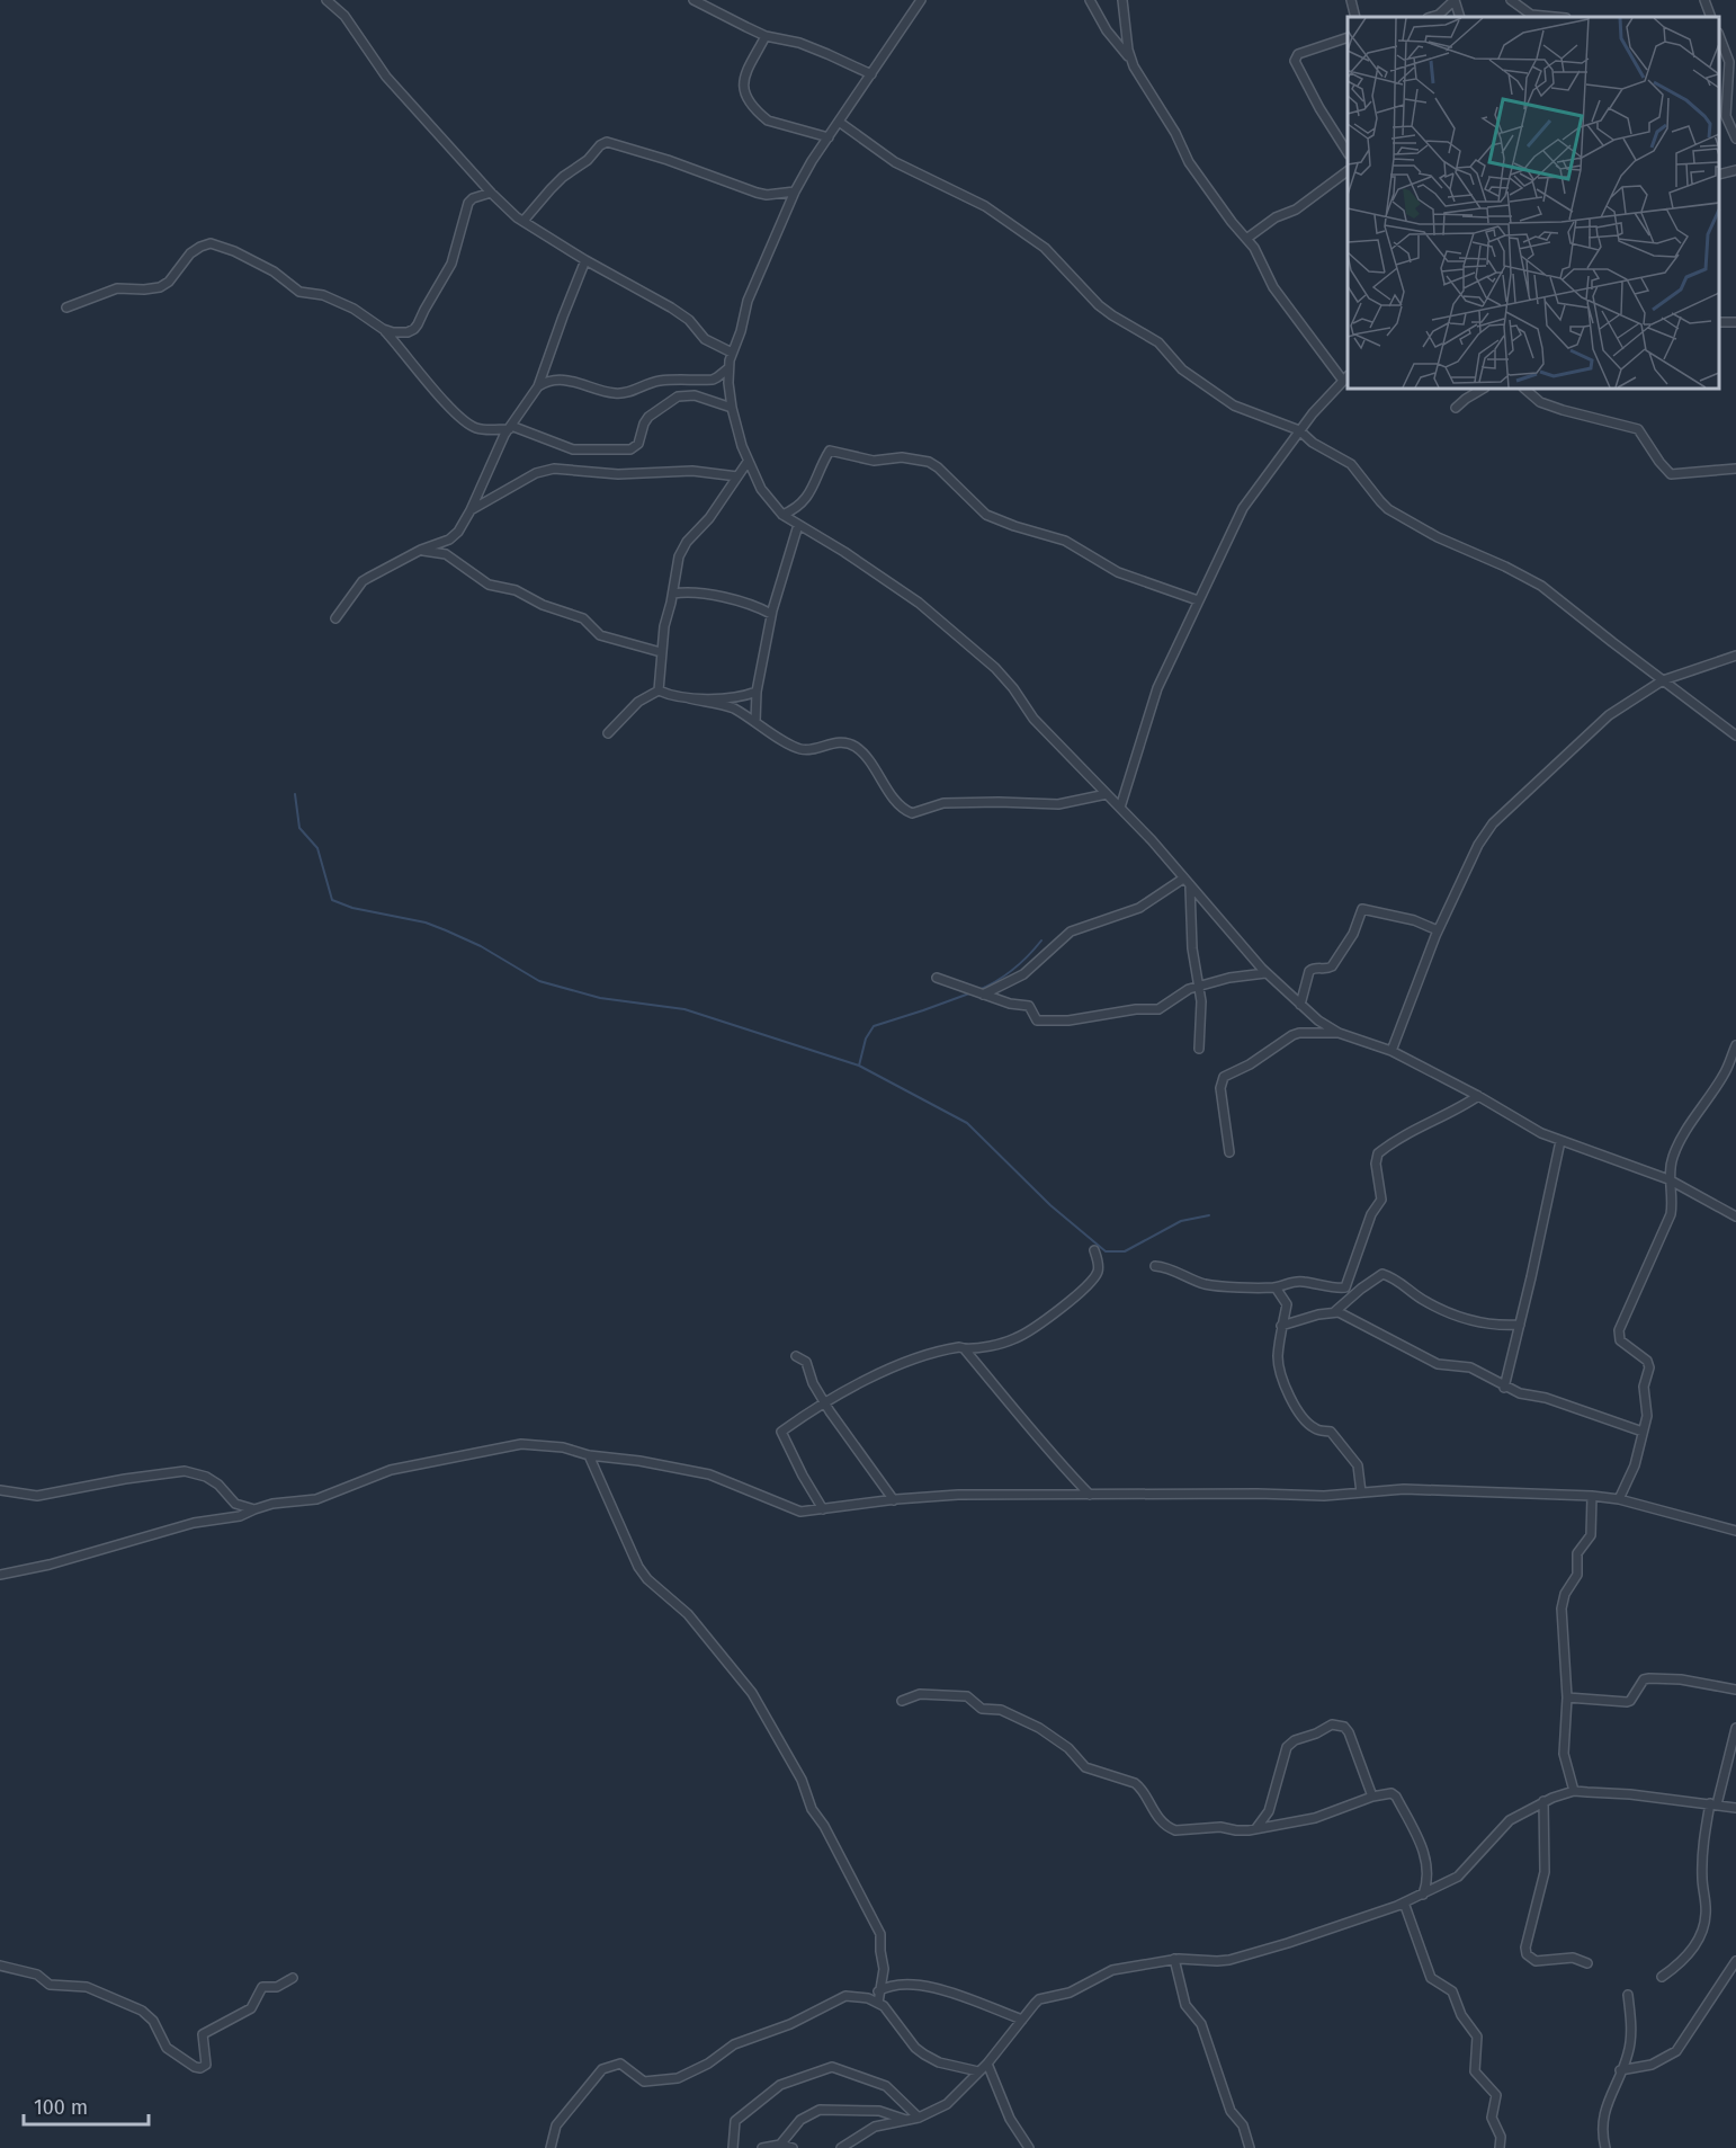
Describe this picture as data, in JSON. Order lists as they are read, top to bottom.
{
  "scale_bar": "100 m"
}
